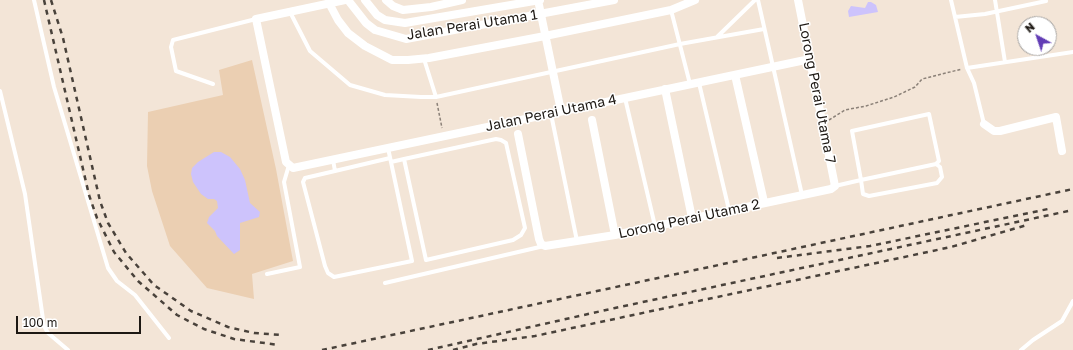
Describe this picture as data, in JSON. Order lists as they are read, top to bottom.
{
  "streets": {
    "street": [
      "Jalan Perai Utama 1",
      "Lorong Perai Utama 7",
      "Jalan Perai Utama 4",
      "Lorong Perai Utama 2"
    ]
  },
  "crossings": [
    ["Lorong Perai Utama 7", "Jalan Perai Utama 4"],
    ["Lorong Perai Utama 7", "Lorong Perai Utama 2"]
  ],
  "scale_bar": "100 m",
  "north": "top left"
}
